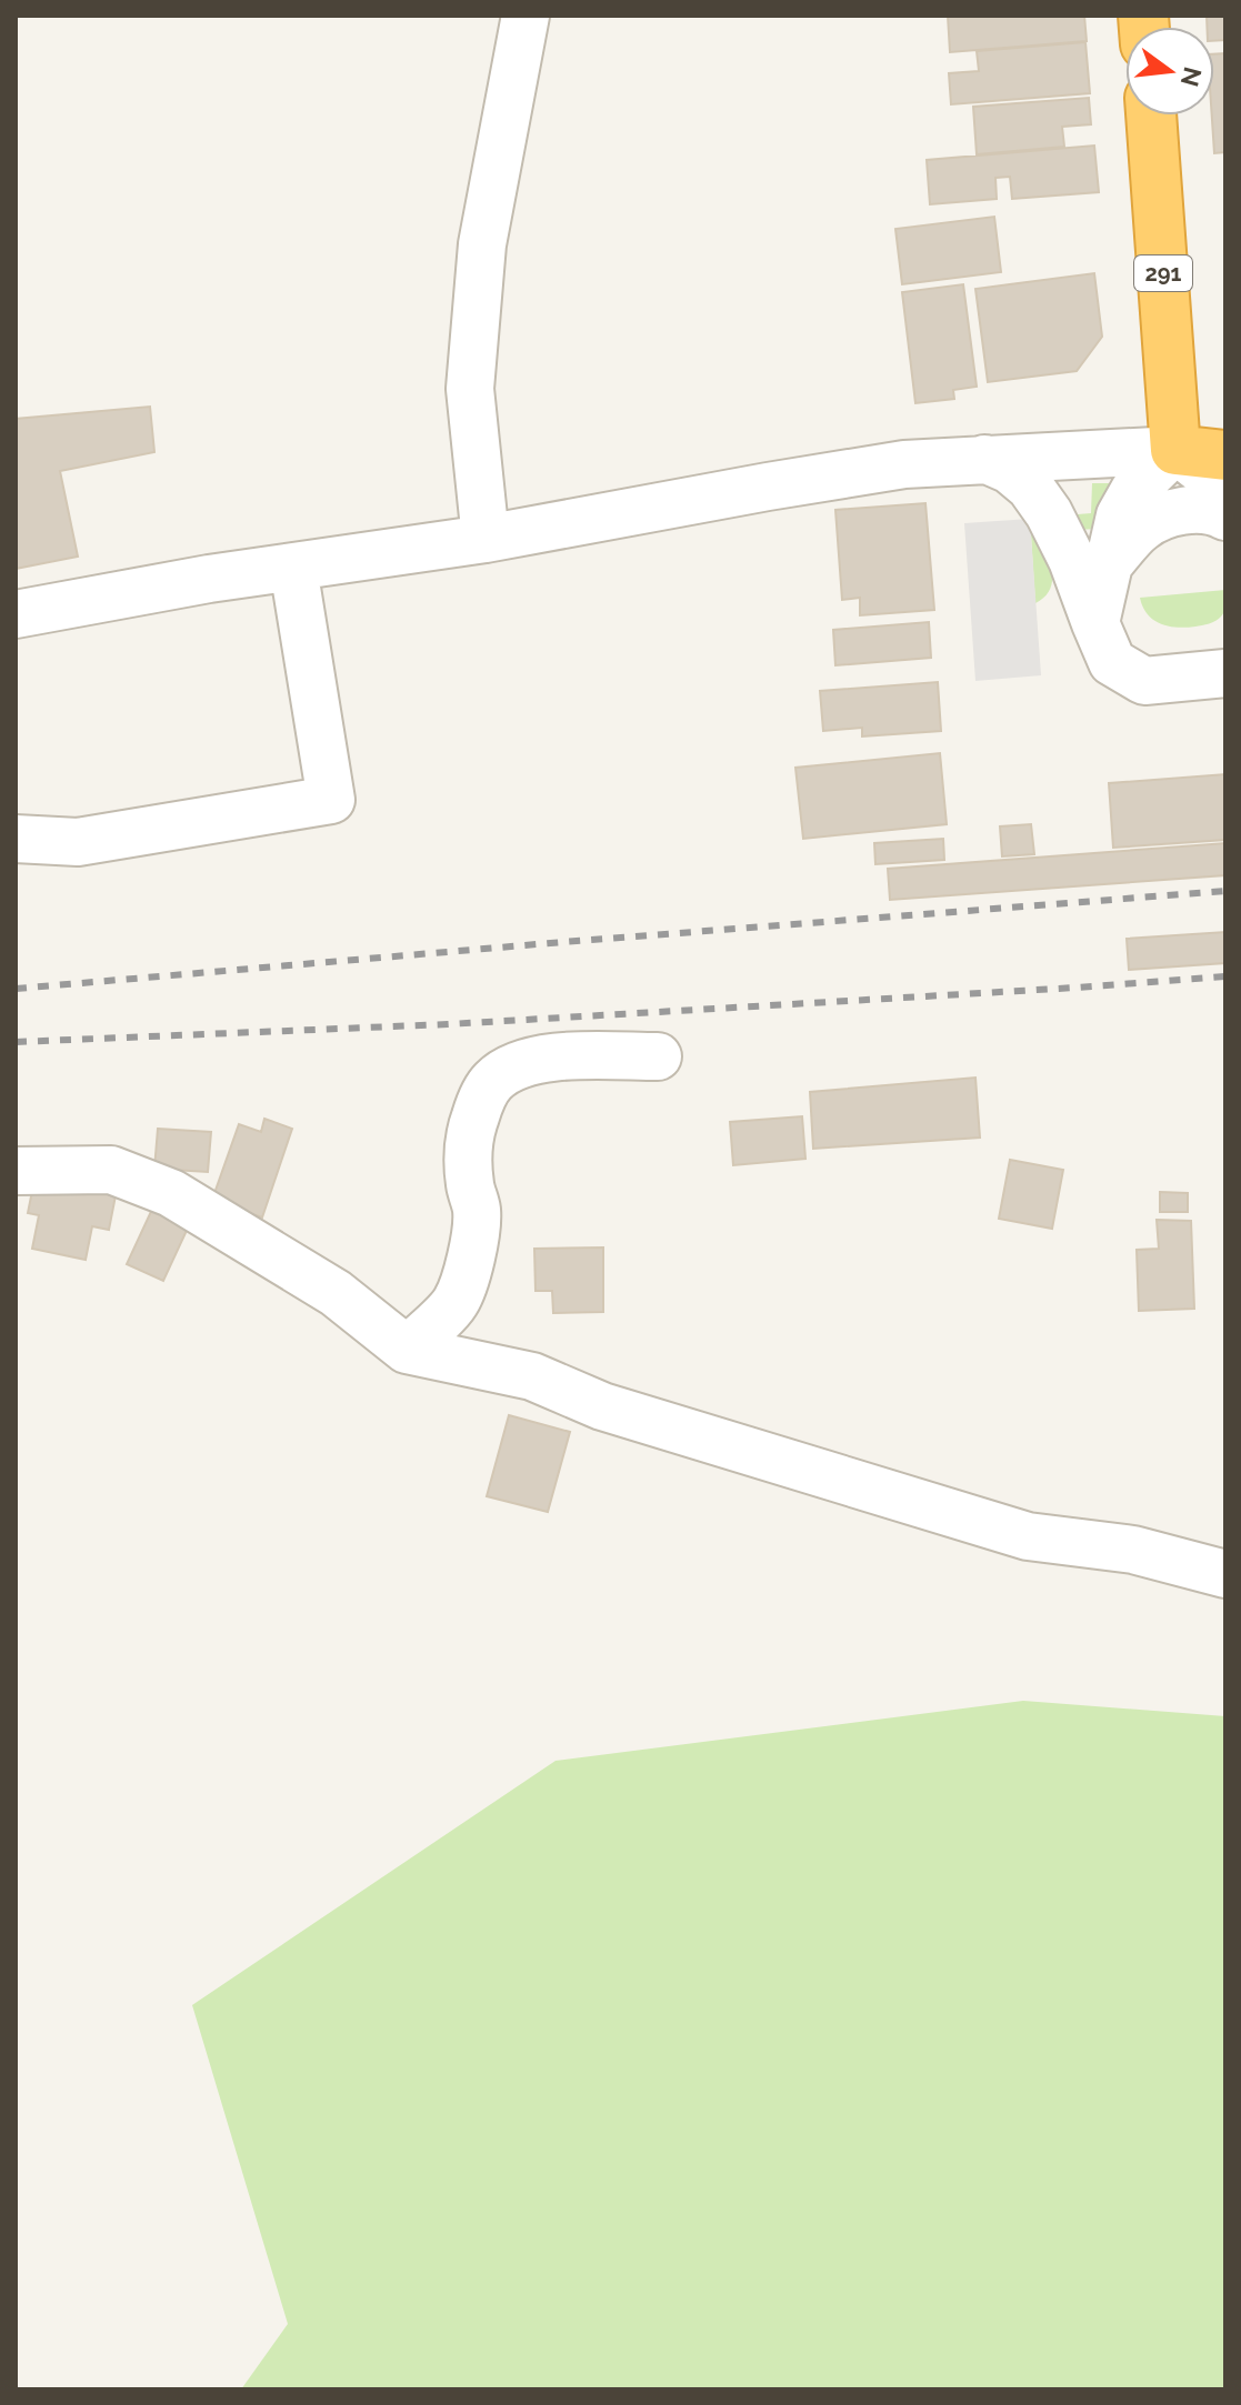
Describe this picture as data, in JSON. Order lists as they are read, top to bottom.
{
  "streets": {
    "highway": ["291"]
  },
  "north": "right"
}
